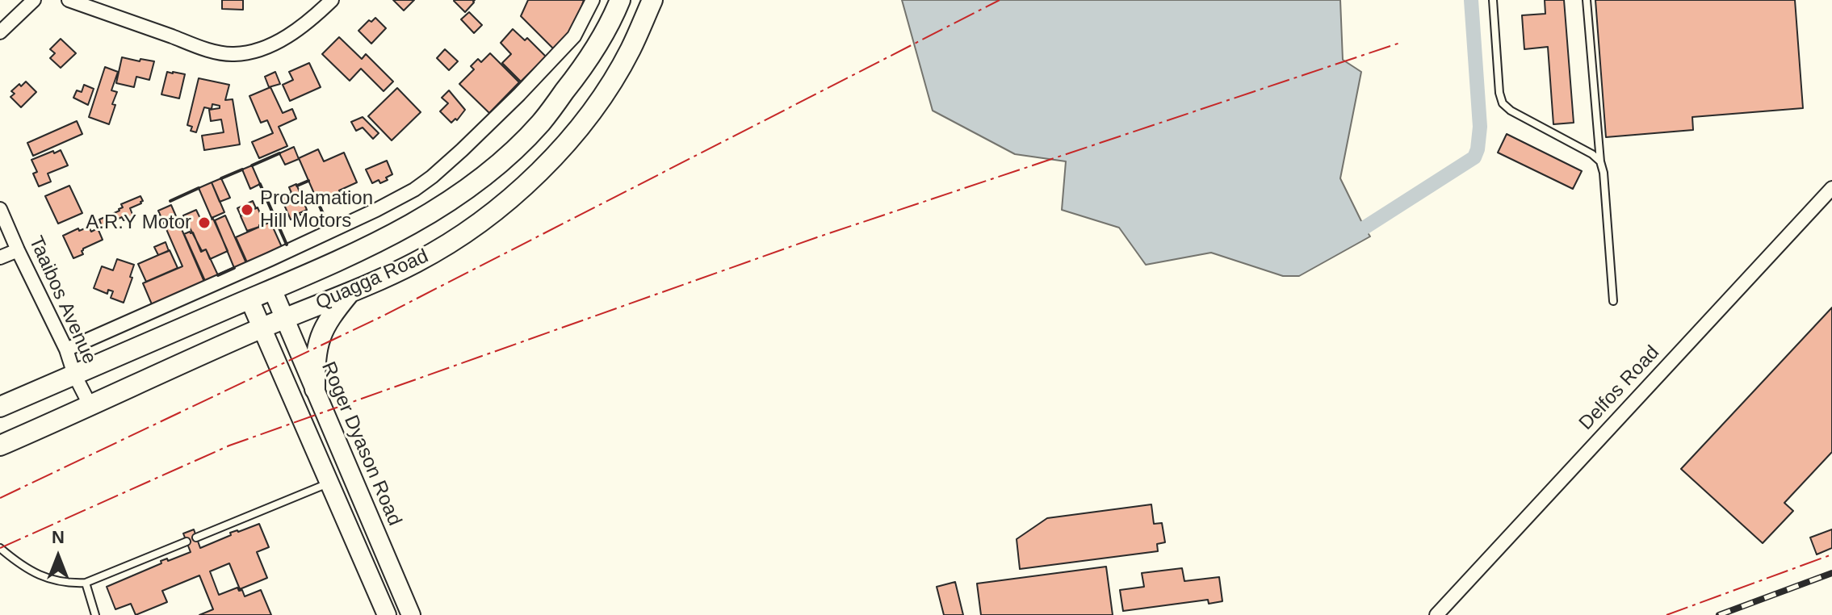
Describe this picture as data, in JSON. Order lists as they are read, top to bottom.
{
  "streets": {
    "main road": ["Quagga Road", "Roger Dyason Road"],
    "street": ["Taaibos Avenue", "Delfos Road"]
  },
  "crossings": [
    ["Quagga Road", "Taaibos Avenue"],
    ["Quagga Road", "Roger Dyason Road"]
  ],
  "places": ["Proclamation Hill Motors", "A.R.Y Motor"],
  "north": "top"
}
